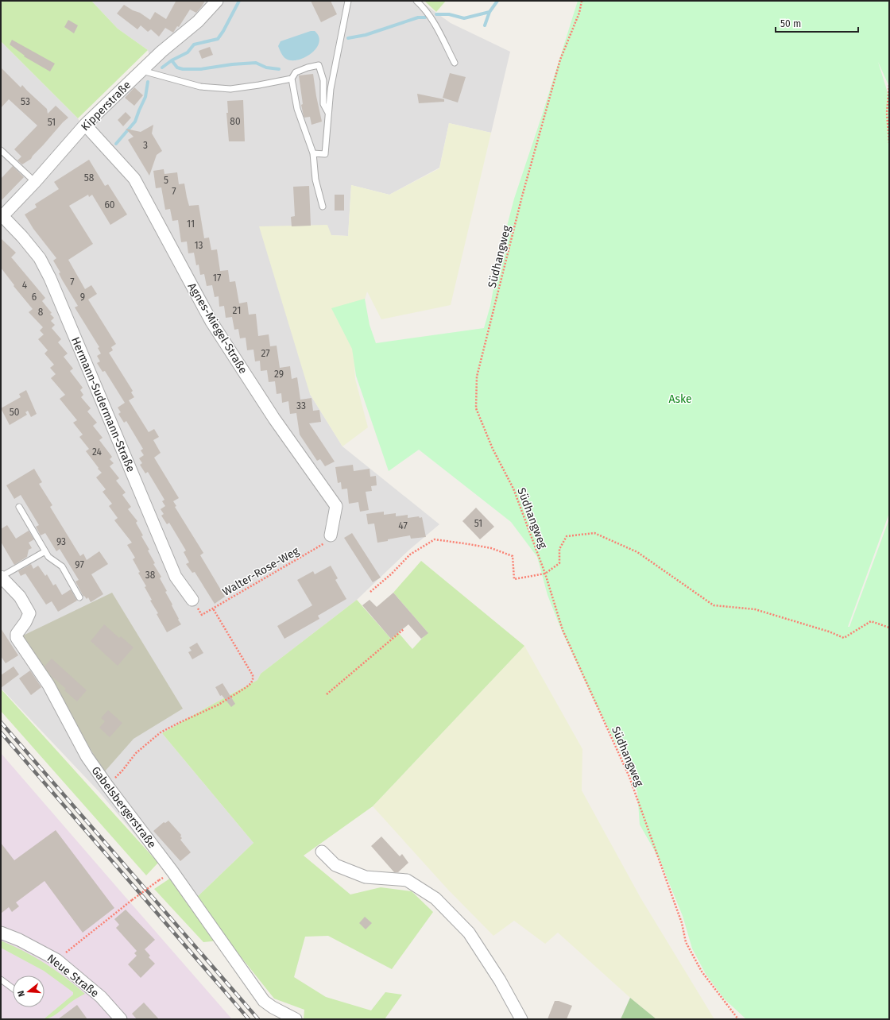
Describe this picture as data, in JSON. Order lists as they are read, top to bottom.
{
  "streets": {
    "street": [
      "Kipperstraße",
      "Agnes-Miegel-Straße",
      "Hermann-Sudermann-Straße",
      "Gabelsbergerstraße",
      "Neue Straße"
    ],
    "path": ["Südhangweg", "Walter-Rose-Weg"]
  },
  "crossings": [
    ["Kipperstraße", "Agnes-Miegel-Straße"],
    ["Kipperstraße", "Hermann-Sudermann-Straße"],
    ["Agnes-Miegel-Straße", "Walter-Rose-Weg"]
  ],
  "parks": ["Aske"],
  "house_numbers": [
    "53",
    "80",
    "51",
    "3",
    "58",
    "5",
    "7",
    "60",
    "11",
    "13",
    "17",
    "7",
    "4",
    "6",
    "9",
    "21",
    "8",
    "27",
    "29",
    "33",
    "50",
    "24",
    "51",
    "47",
    "93",
    "97",
    "38"
  ],
  "scale_bar": "50 m",
  "north": "left"
}
